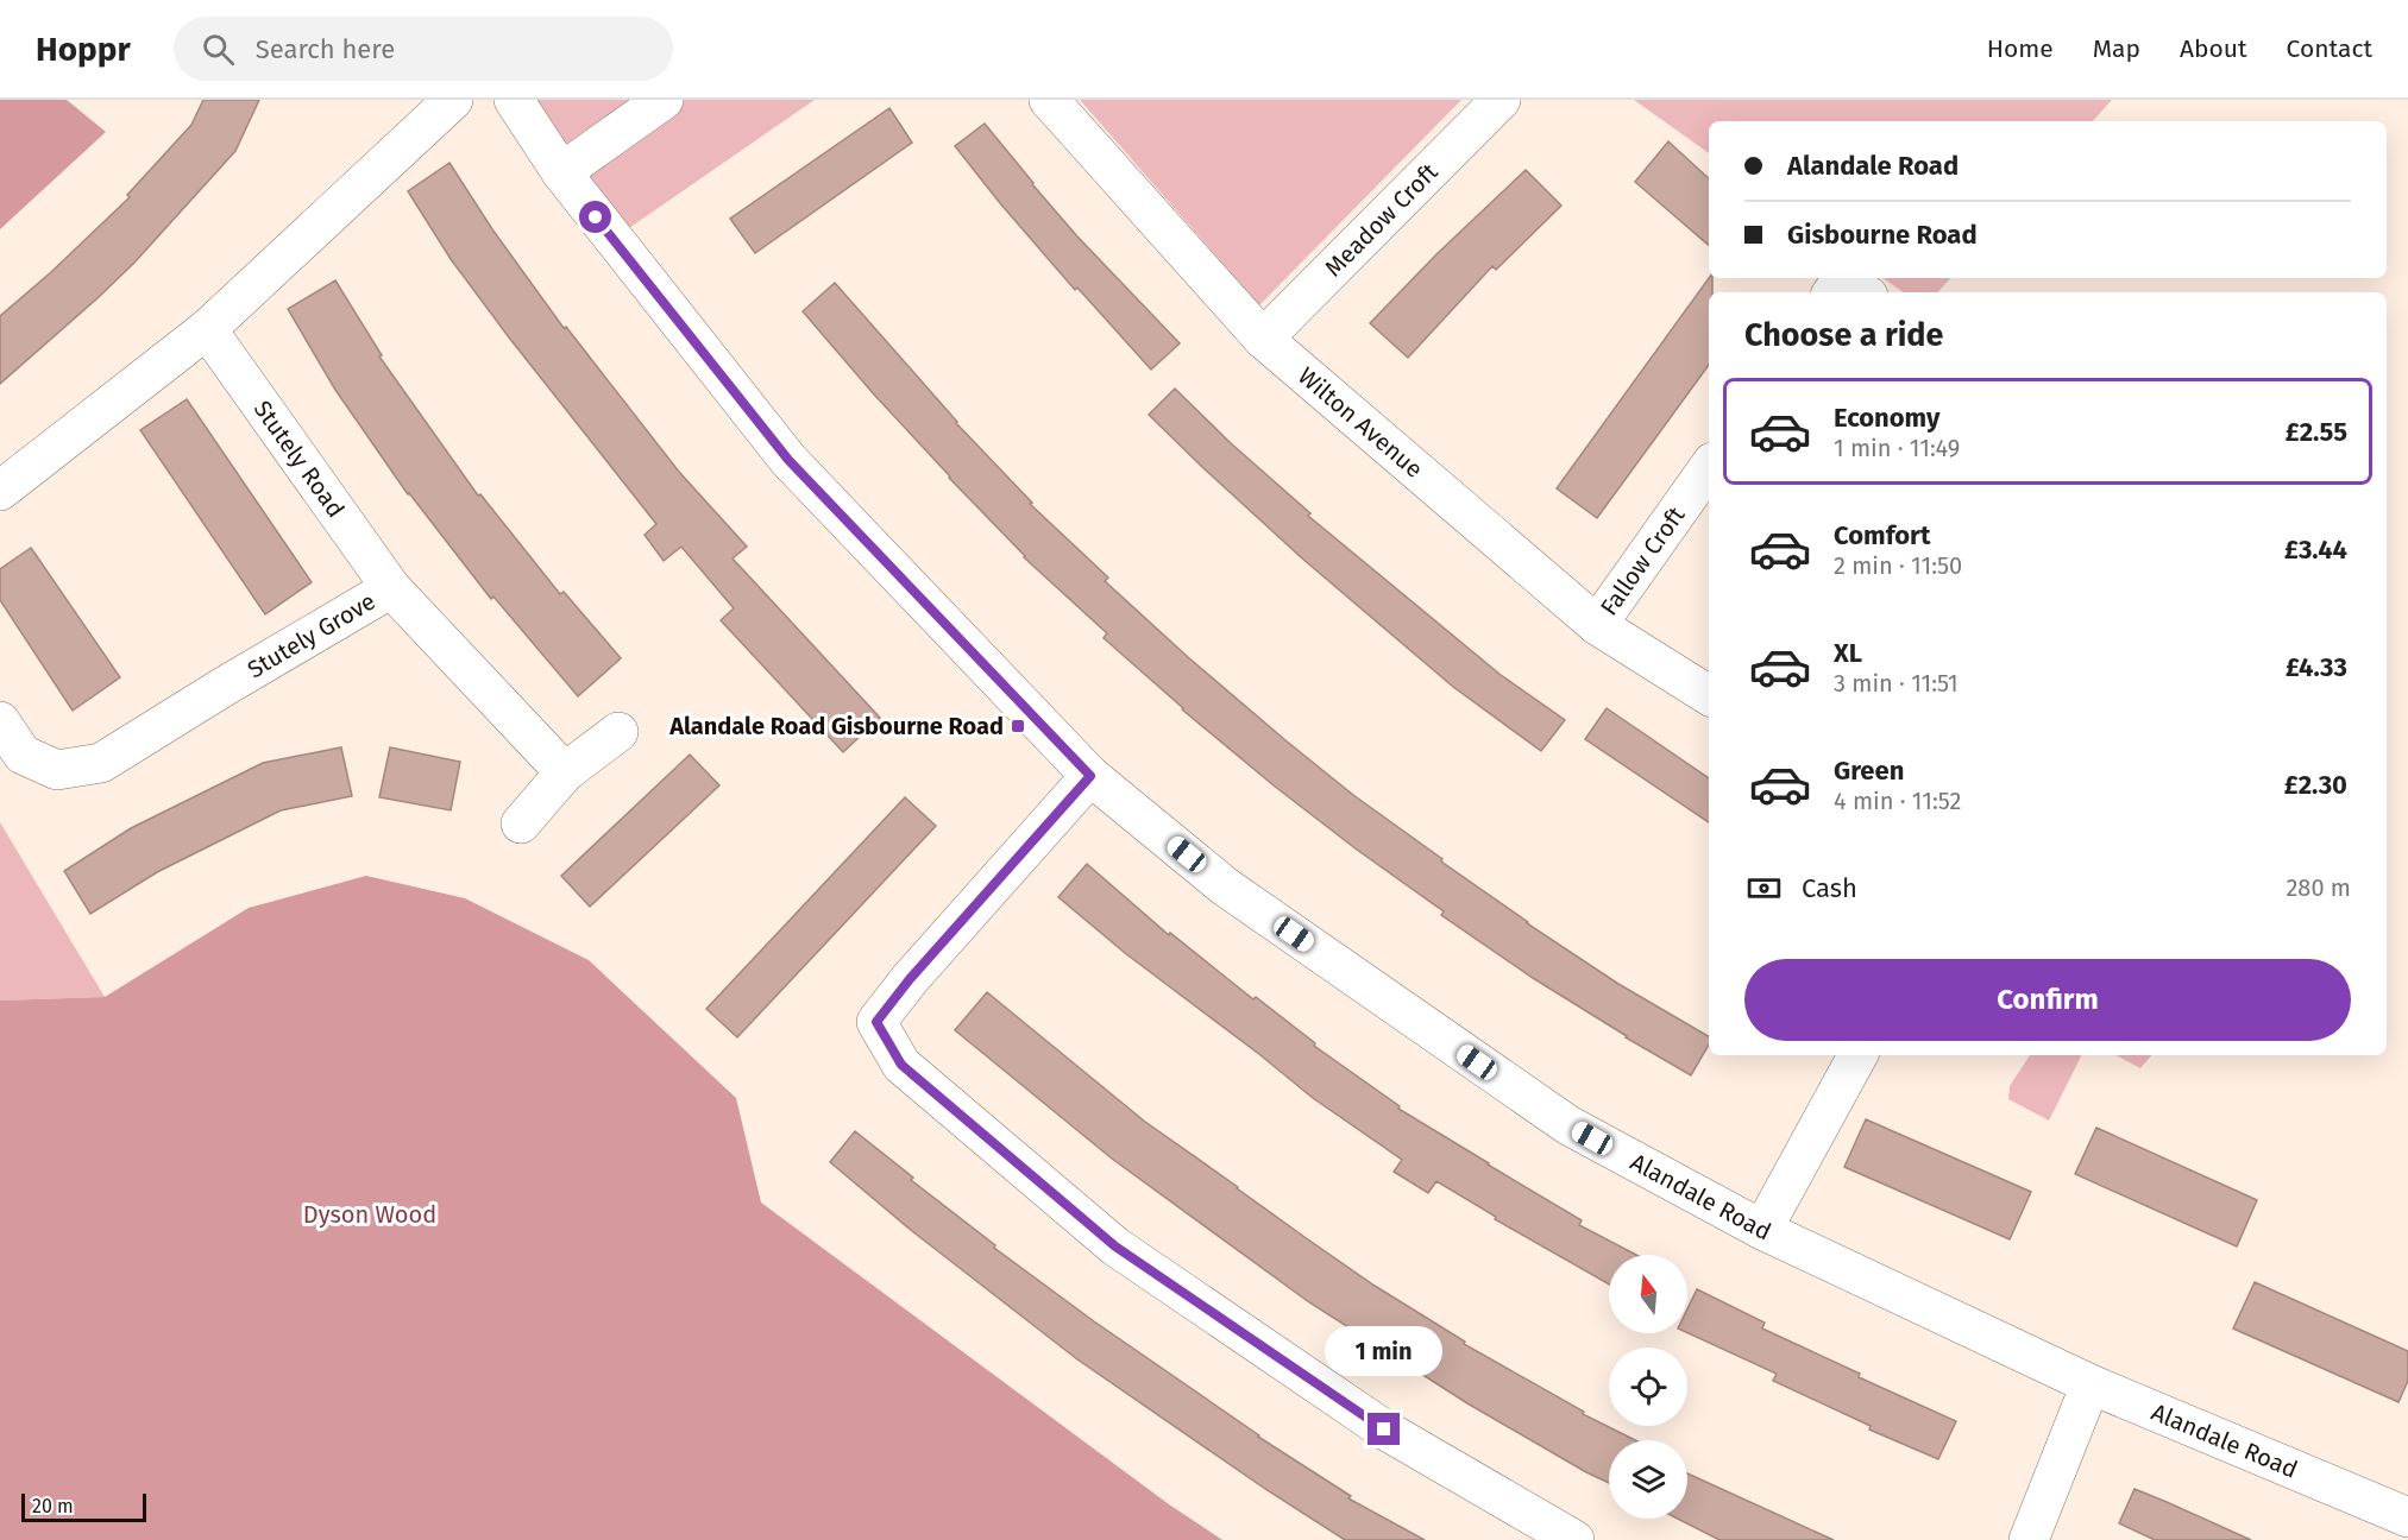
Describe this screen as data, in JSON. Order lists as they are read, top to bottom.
{
  "streets": {
    "street": [
      "Meadow Croft",
      "Wilton Avenue",
      "Stutely Road",
      "Fallow Croft",
      "Stutely Grove",
      "Alandale Road"
    ]
  },
  "crossings": [
    ["Meadow Croft", "Wilton Avenue"],
    ["Wilton Avenue", "Fallow Croft"],
    ["Stutely Road", "Stutely Grove"]
  ],
  "parks": ["Dyson Wood"],
  "places": {
    "transit": ["Alandale Road Gisbourne Road"]
  },
  "scale_bar": "20 m",
  "north": "top",
  "page": {
    "header": "Hoppr",
    "search": "Search here",
    "nav": [
      "Home",
      "Map",
      "About",
      "Contact"
    ],
    "banner": ["Alandale Road", "Gisbourne Road"],
    "heading": "Choose a ride",
    "list": [
      {
        "name": "Economy",
        "note": "1 min · 11:49",
        "value": "£2.55"
      },
      {
        "name": "Comfort",
        "note": "2 min · 11:50",
        "value": "£3.44"
      },
      {
        "name": "XL",
        "note": "3 min · 11:51",
        "value": "£4.33"
      },
      {
        "name": "Green",
        "note": "4 min · 11:52",
        "value": "£2.30"
      }
    ],
    "pay": ["Cash", "280 m"],
    "buttons": "Confirm",
    "bubble": "1 min",
    "scale": "20 m"
  }
}
